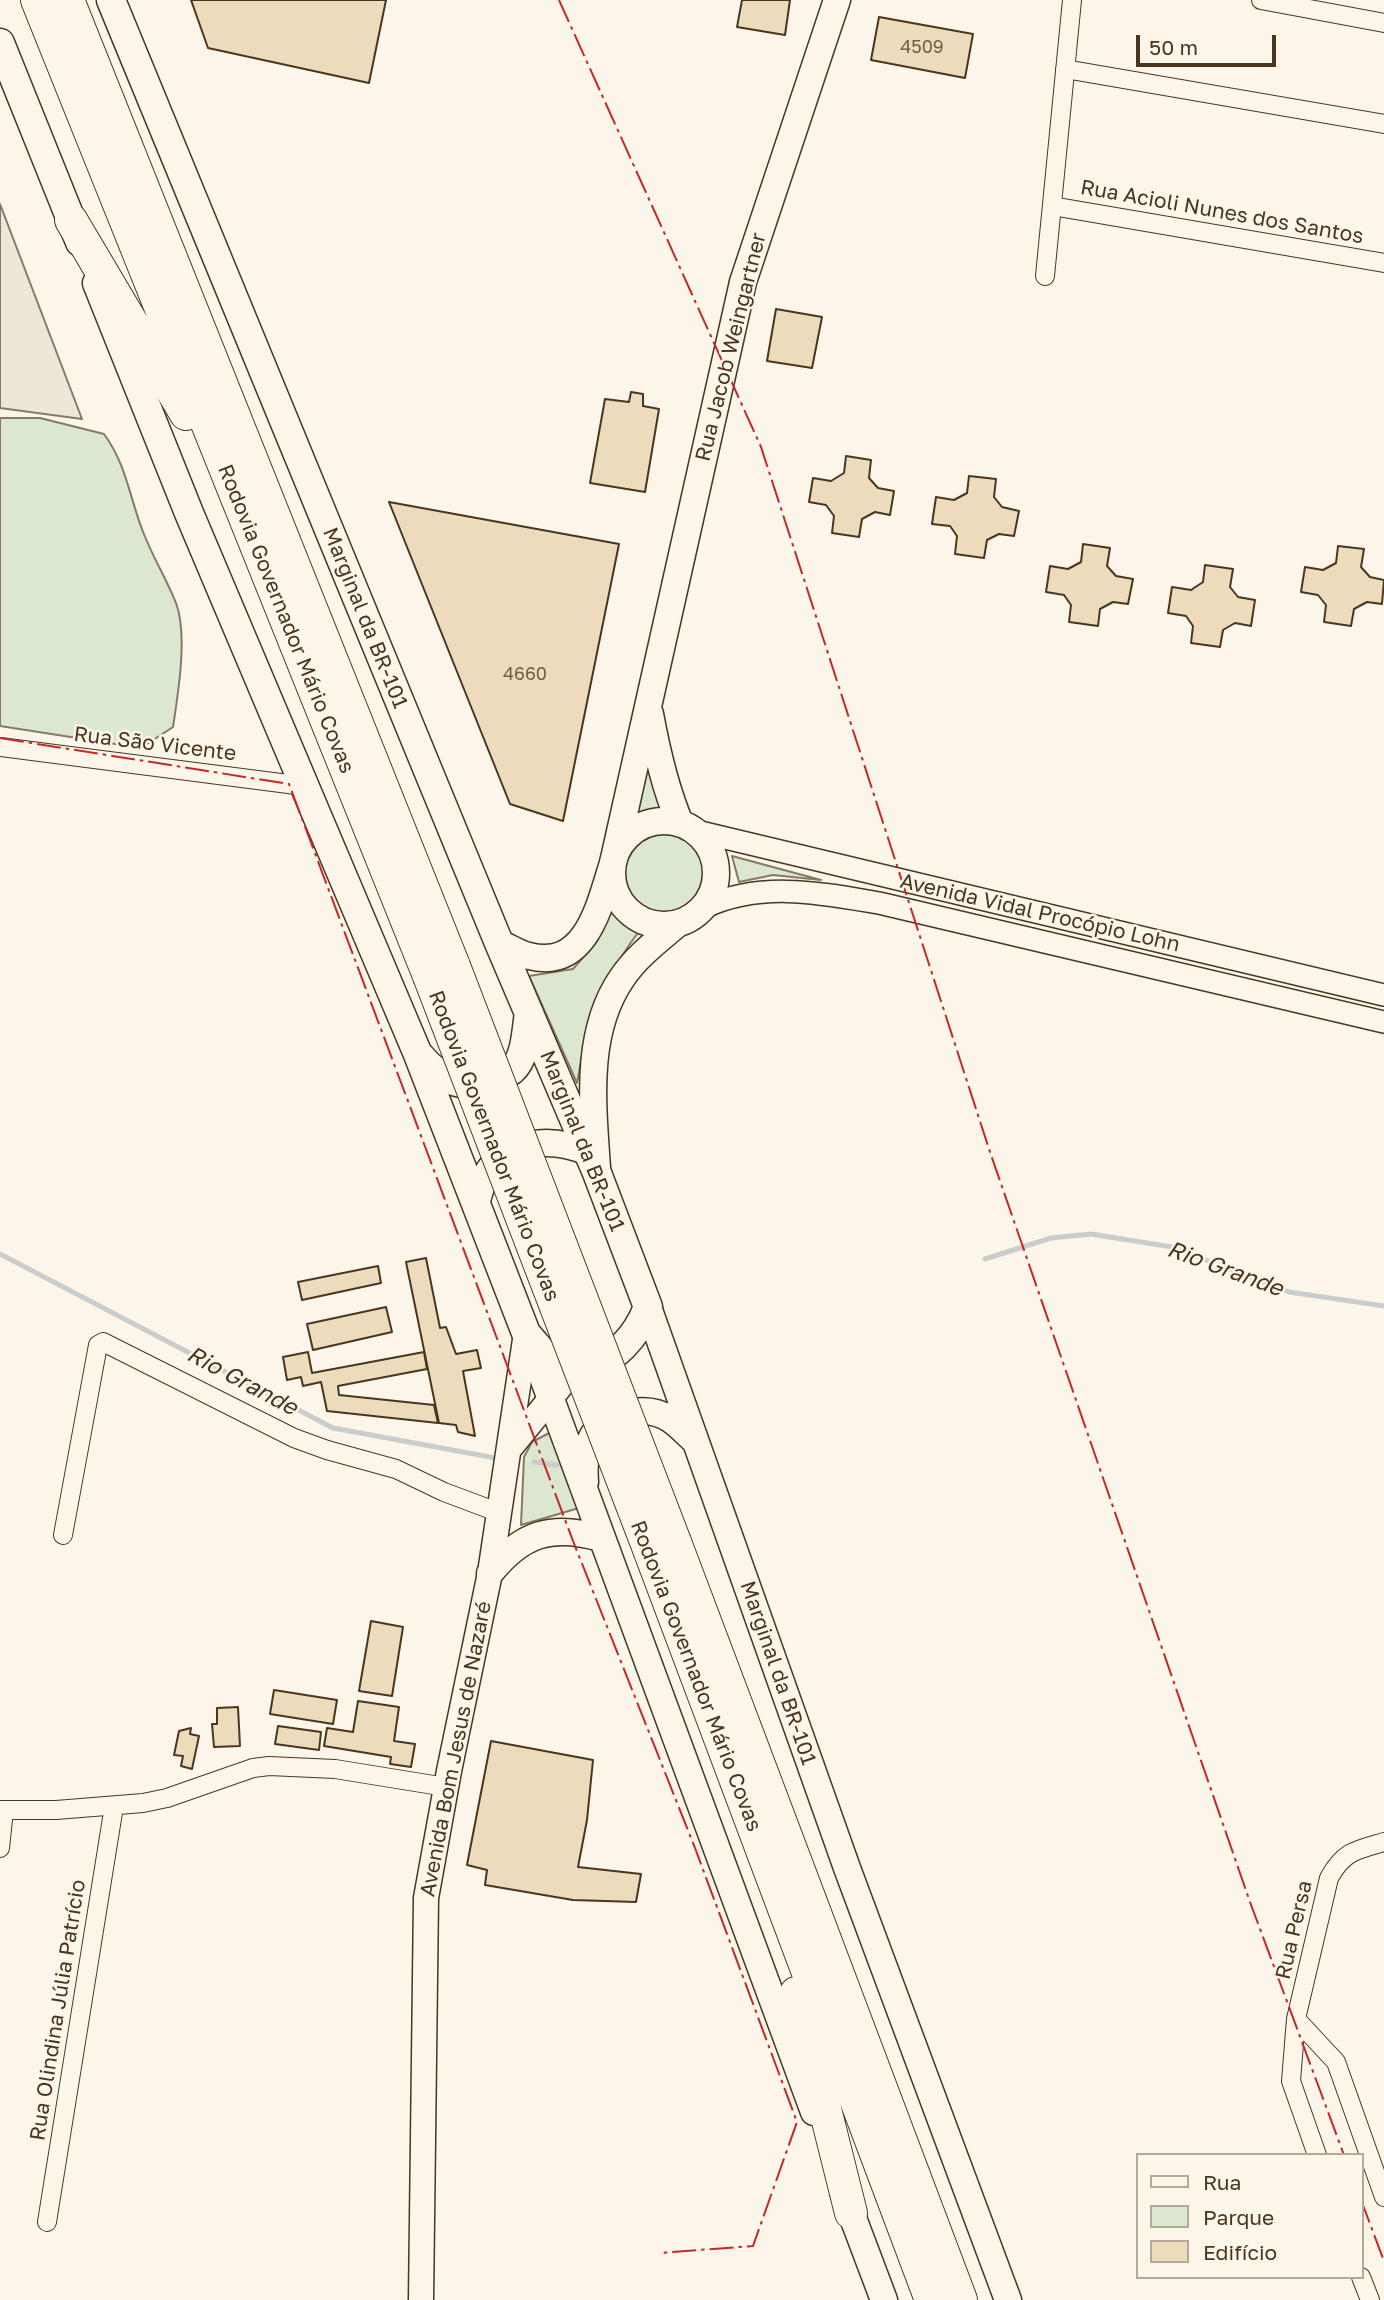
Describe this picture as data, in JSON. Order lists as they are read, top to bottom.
{
  "streets": {
    "highway": ["Marginal da BR-101", "Rodovia Governador Mário Covas"],
    "main road": ["Rua Jacob Weingartner", "Avenida Bom Jesus de Nazaré"],
    "street": [
      "Rua Acioli Nunes dos Santos",
      "Rua São Vicente",
      "Avenida Vidal Procópio Lohn",
      "Rua Persa",
      "Rua Olindina Júlia Patrício"
    ]
  },
  "crossings": [
    ["Rua Jacob Weingartner", "Marginal da BR-101"],
    ["Rua Jacob Weingartner", "Avenida Vidal Procópio Lohn"]
  ],
  "water": ["Rio Grande"],
  "house_numbers": ["4509", "4660"],
  "legend": ["Rua", "Parque", "Edifício"],
  "scale_bar": "50 m"
}
